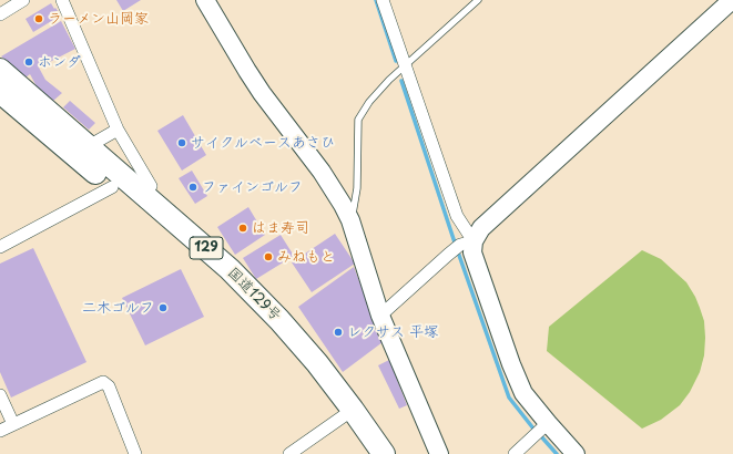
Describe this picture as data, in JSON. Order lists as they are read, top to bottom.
{
  "streets": {
    "highway": ["129", "国道129号"]
  },
  "places": [
    "ラーメン山岡家",
    "ホンダ",
    "サイクルベースあさひ",
    "ファインゴルフ",
    "はま寿司",
    "みねもと",
    "二木ゴルフ",
    "レクサス 平塚"
  ]
}
